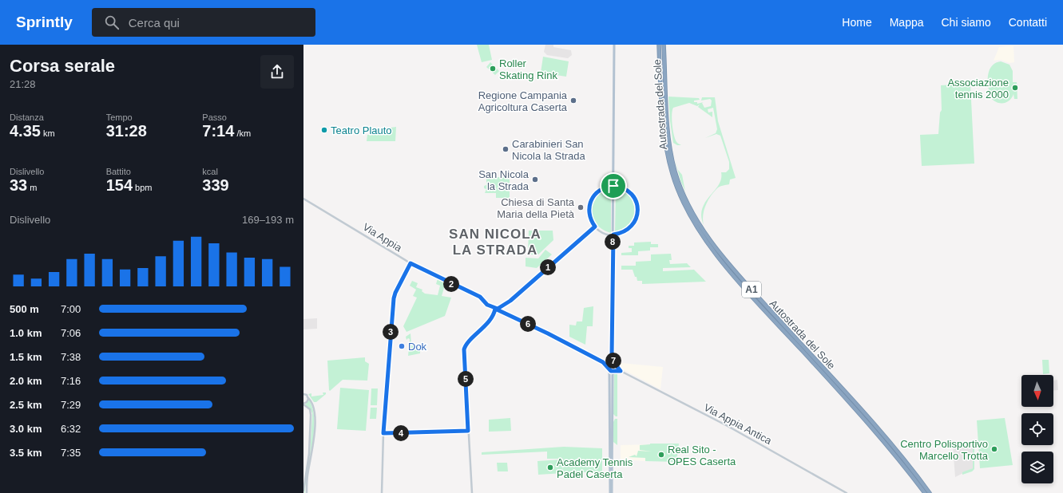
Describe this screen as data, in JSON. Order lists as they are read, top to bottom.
{
  "streets": {
    "highway": ["Autostrada del Sole", "A1"],
    "street": ["Via Appia", "Via Appia Antica"]
  },
  "districts": ["SAN NICOLA LA STRADA"],
  "places": [
    "Roller Skating Rink",
    "Associazione tennis 2000",
    "Regione Campania Agricoltura Caserta",
    "Teatro Plauto",
    "Carabinieri San Nicola la Strada",
    "San Nicola la Strada",
    "Chiesa di Santa Maria della Pietà",
    "Dok",
    "Centro Polisportivo Marcello Trotta",
    "Real Sito - OPES Caserta",
    "Academy Tennis Padel Caserta"
  ],
  "north": "bottom",
  "page": {
    "header": "Sprintly",
    "search": "Cerca qui",
    "nav": [
      "Home",
      "Mappa",
      "Chi siamo",
      "Contatti"
    ],
    "heading": ["Corsa serale", "21:28"],
    "stats": [
      ["Distanza", "4.35 km"],
      ["Tempo", "31:28"],
      ["Passo", "7:14 /km"],
      ["Dislivello", "33 m"],
      ["Battito", "154 bpm"],
      ["kcal", "339"]
    ],
    "chart": ["Dislivello", "169–193 m"],
    "pins": [
      "8",
      "1",
      "2",
      "6",
      "3",
      "7",
      "5",
      "4"
    ],
    "list": [
      {
        "name": "500 m",
        "note": "7:00"
      },
      {
        "name": "1.0 km",
        "note": "7:06"
      },
      {
        "name": "1.5 km",
        "note": "7:38"
      },
      {
        "name": "2.0 km",
        "note": "7:16"
      },
      {
        "name": "2.5 km",
        "note": "7:29"
      },
      {
        "name": "3.0 km",
        "note": "6:32"
      },
      {
        "name": "3.5 km",
        "note": "7:35"
      }
    ]
  }
}
